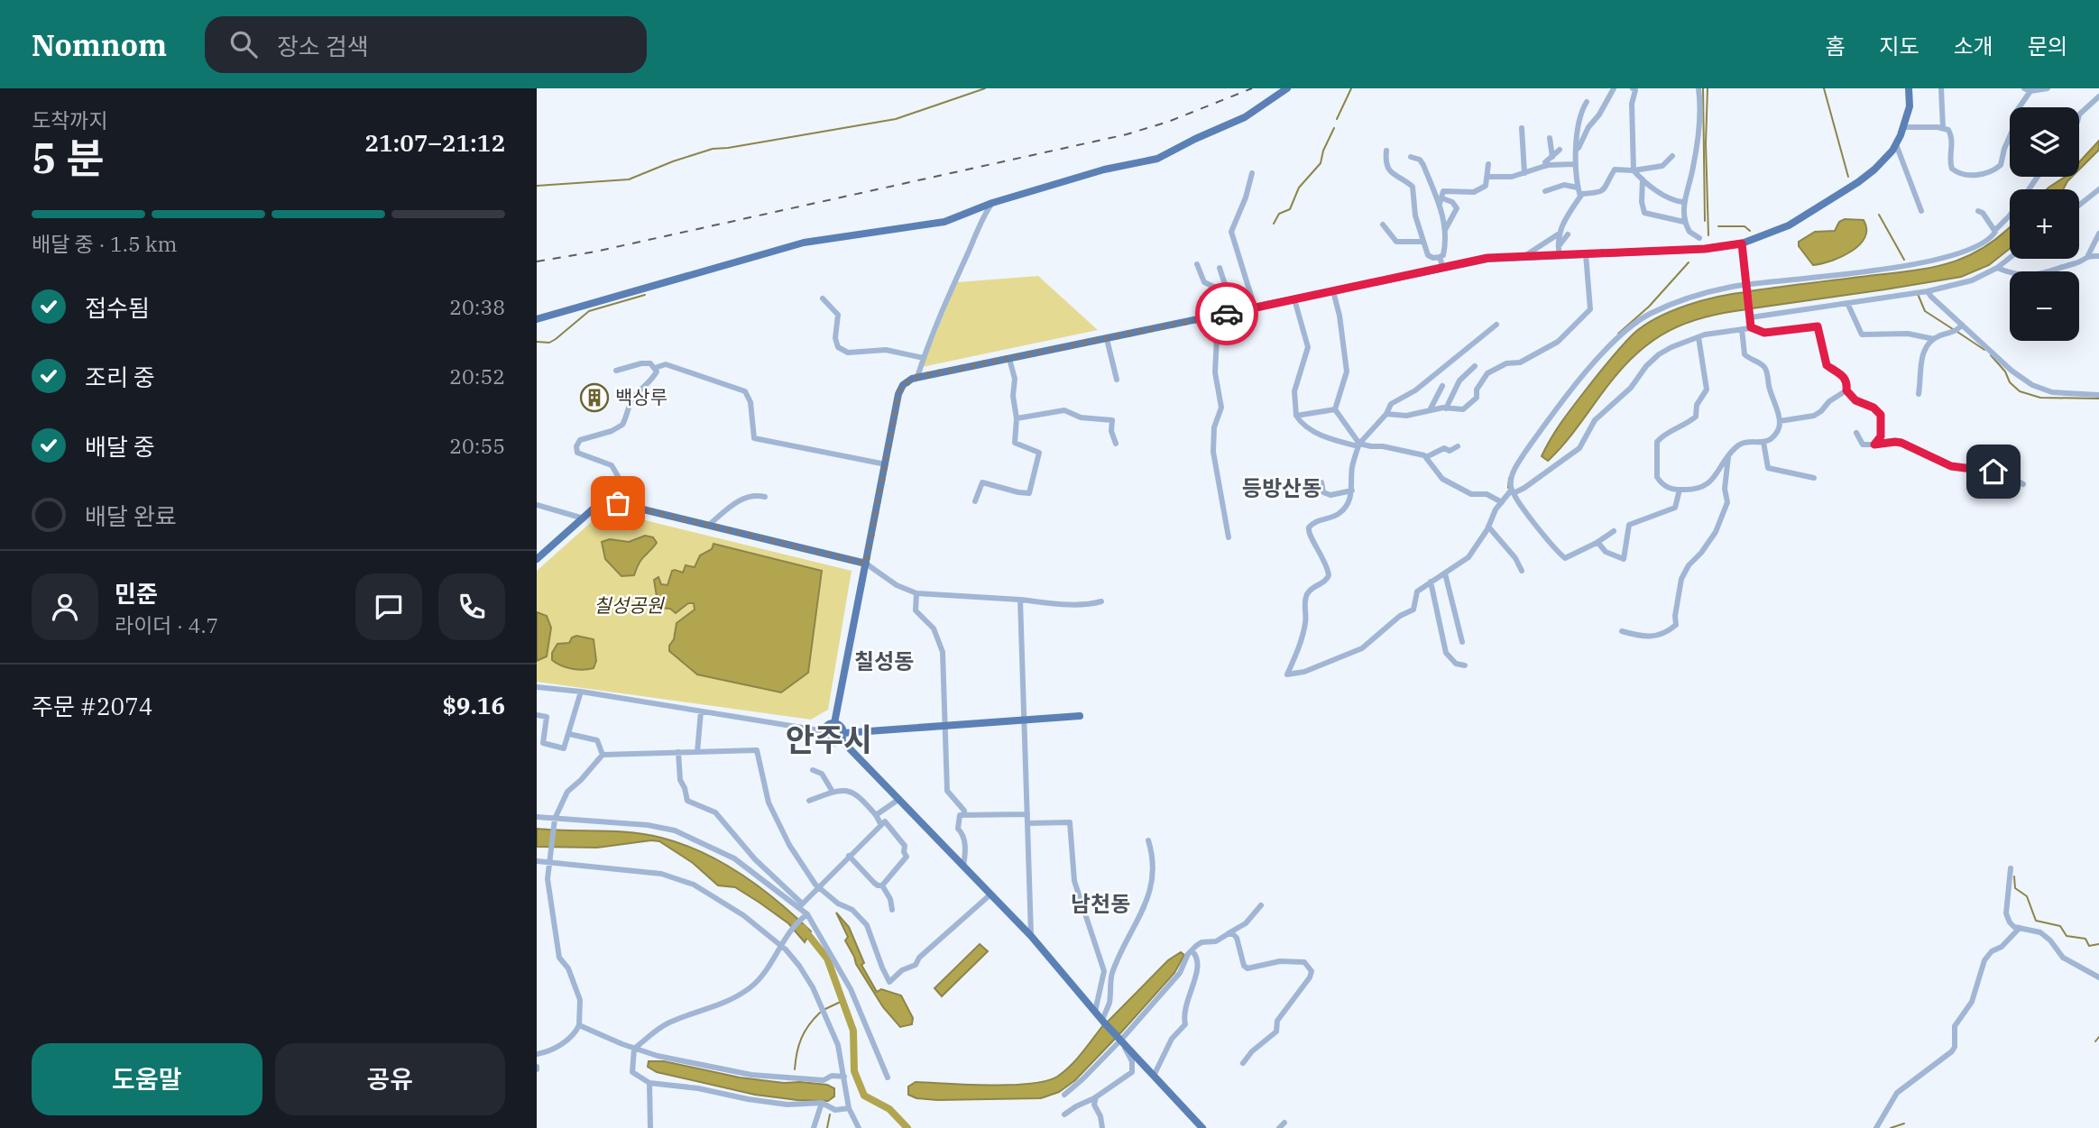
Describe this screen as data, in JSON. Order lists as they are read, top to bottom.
{
  "districts": [
    "등방산동",
    "칠성동",
    "안주시",
    "남천동"
  ],
  "parks": ["칠성공원"],
  "places": {
    "building": ["백상루"]
  },
  "page": {
    "header": "Nomnom",
    "search": "장소 검색",
    "nav": [
      "홈",
      "지도",
      "소개",
      "문의"
    ],
    "heading": ["5 분", "도착까지", "21:07–21:12"],
    "panel": [
      "민준",
      "라이더 · 4.7",
      "주문 #2074",
      "$9.16"
    ],
    "map_buttons": ["+", "−"],
    "bar": "배달 중 · 1.5 km",
    "list": [
      ["접수됨", "20:38"],
      ["조리 중", "20:52"],
      ["배달 중", "20:55"],
      "배달 완료"
    ],
    "buttons": ["도움말", "공유"]
  }
}
